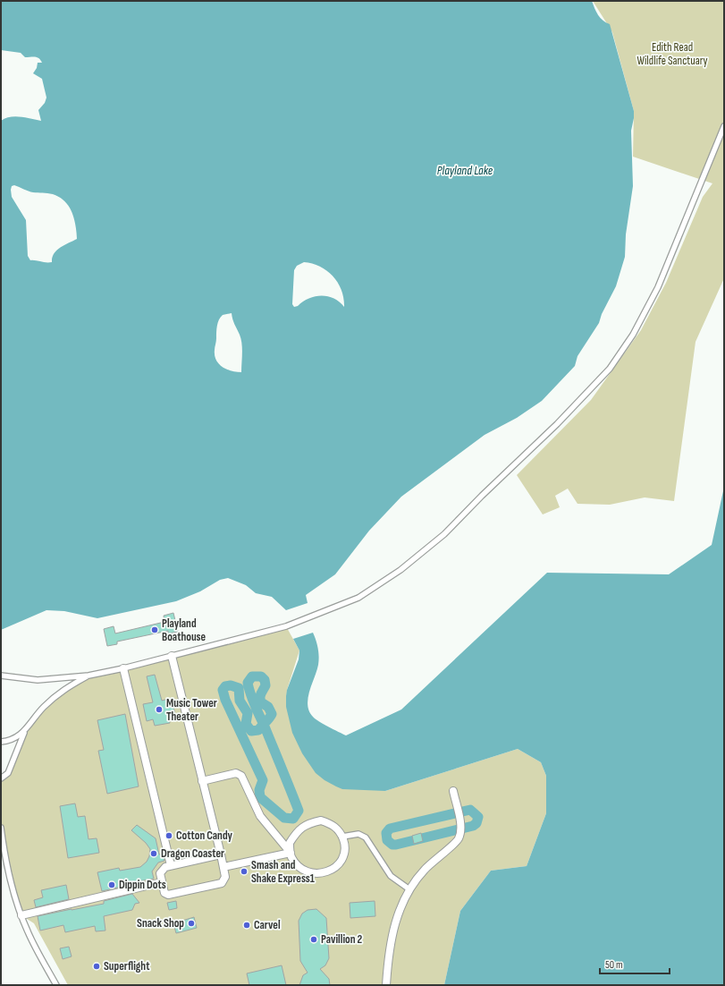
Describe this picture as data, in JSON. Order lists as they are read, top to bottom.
{
  "water": ["Playland Lake"],
  "parks": ["Edith Read Wildlife Sanctuary"],
  "places": [
    "Playland Boathouse",
    "Music Tower Theater",
    "Cotton Candy",
    "Dragon Coaster",
    "Smash and Shake Express1",
    "Dippin Dots",
    "Snack Shop",
    "Carvel",
    "Pavillion 2",
    "Superflight"
  ],
  "scale_bar": "50 m"
}
